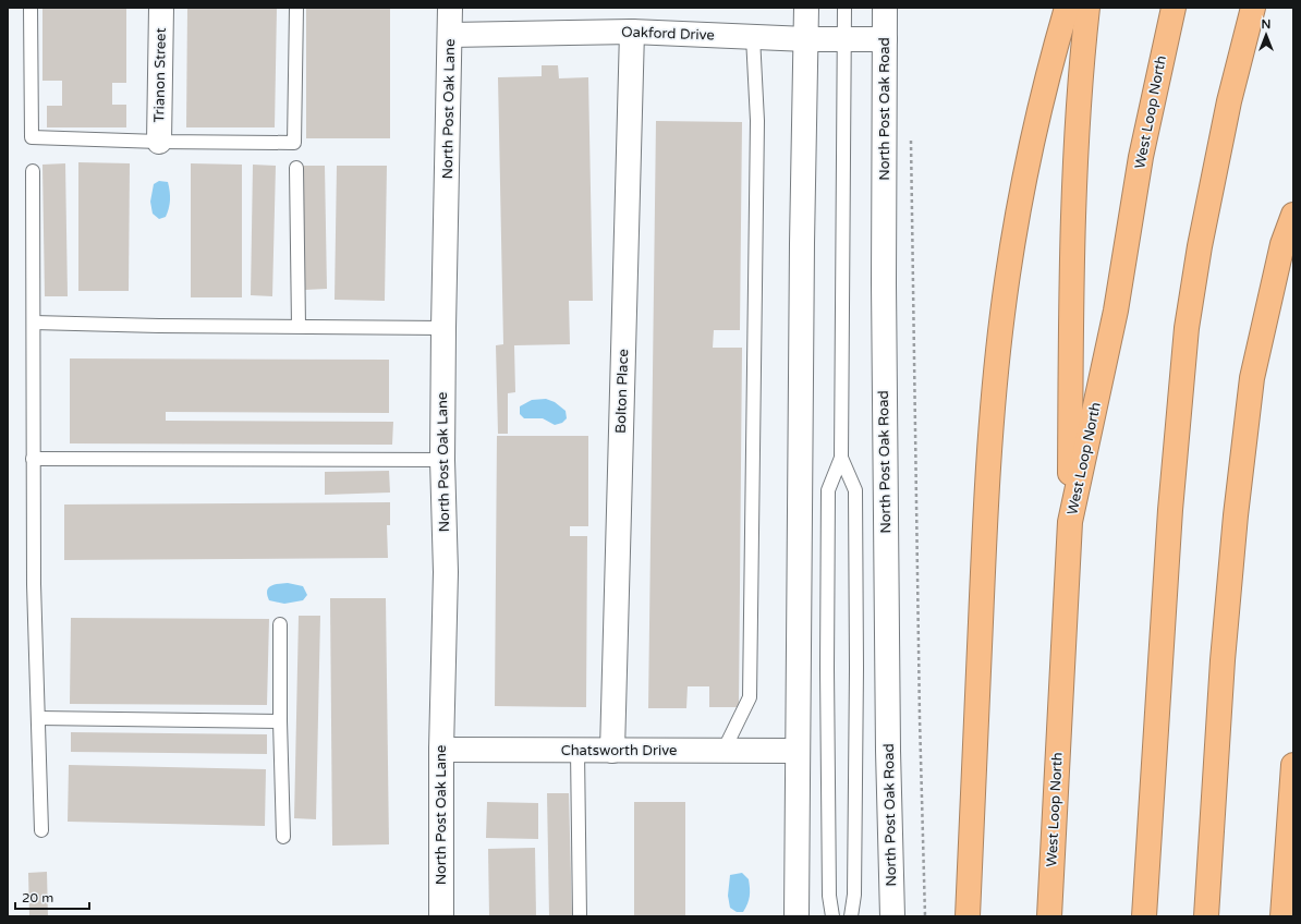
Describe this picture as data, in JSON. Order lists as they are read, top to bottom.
{
  "streets": {
    "highway": ["West Loop North"],
    "street": [
      "Oakford Drive",
      "Trianon Street",
      "North Post Oak Lane",
      "North Post Oak Road",
      "Bolton Place",
      "Chatsworth Drive"
    ]
  },
  "crossings": [
    ["Oakford Drive", "North Post Oak Lane"],
    ["Oakford Drive", "North Post Oak Road"],
    ["Oakford Drive", "Bolton Place"],
    ["North Post Oak Lane", "Chatsworth Drive"],
    ["Bolton Place", "Chatsworth Drive"]
  ],
  "scale_bar": "20 m",
  "north": "top"
}
